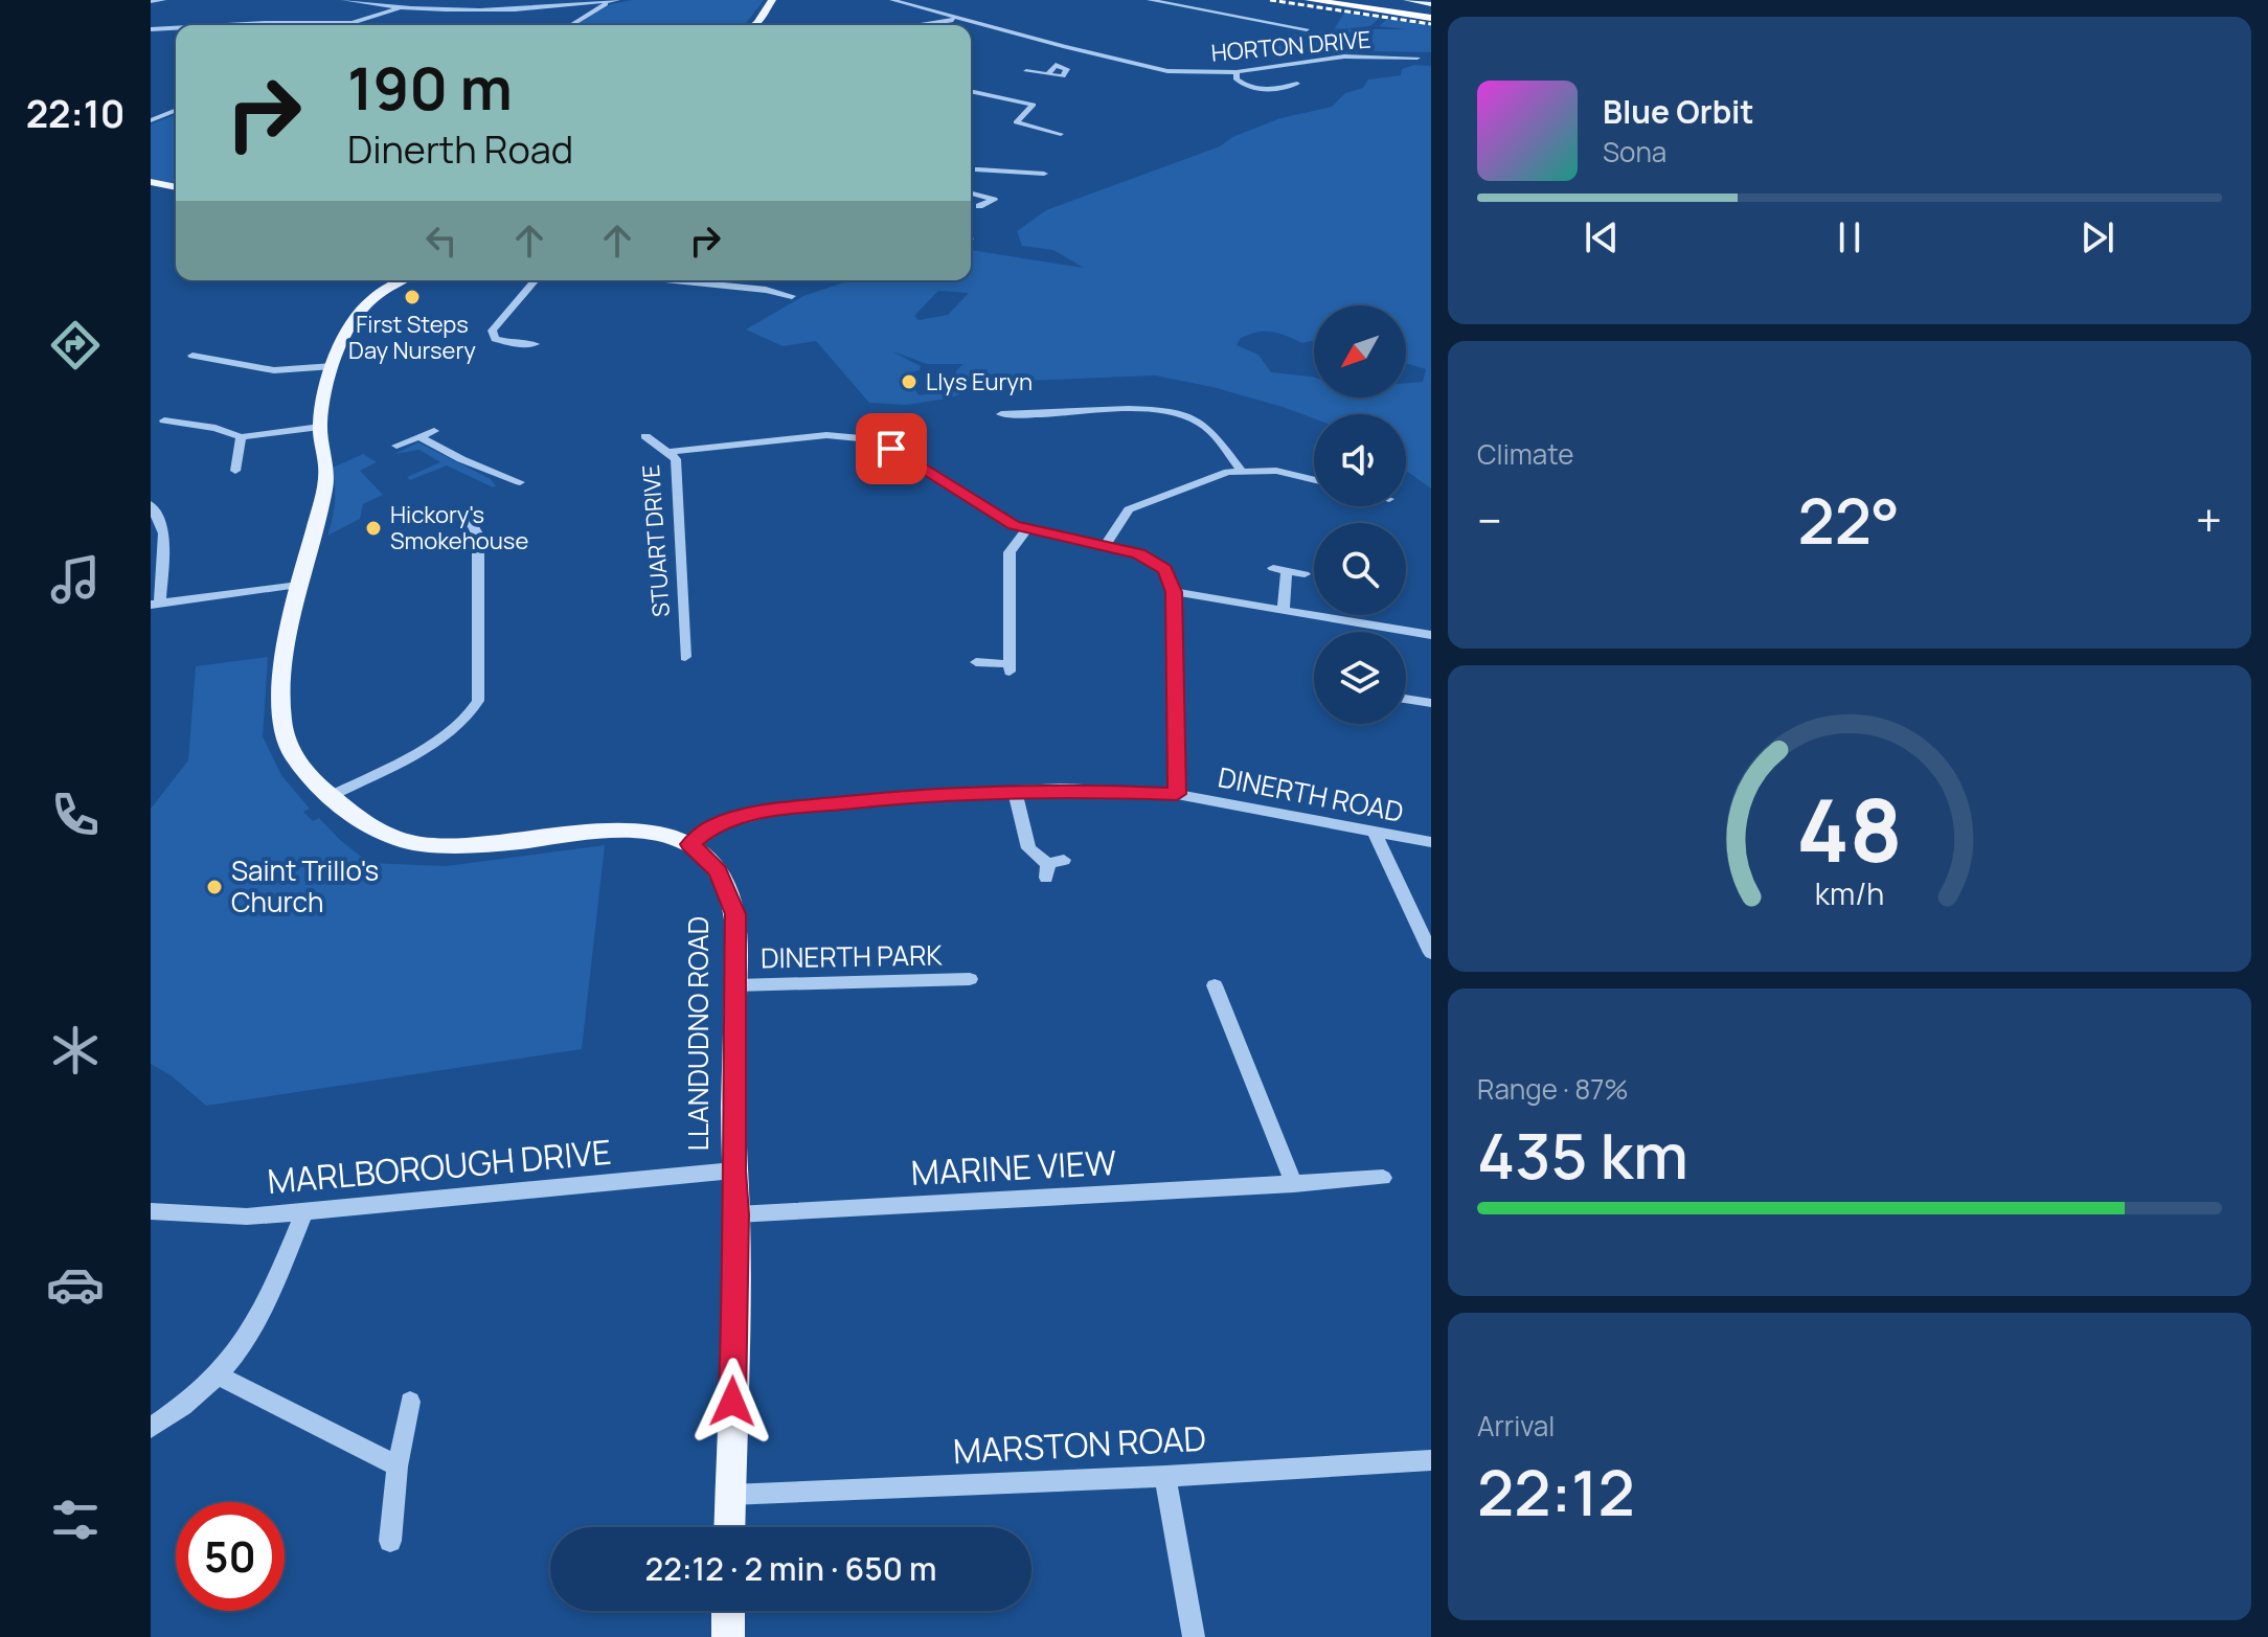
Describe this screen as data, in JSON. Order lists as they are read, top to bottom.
{
  "streets": {
    "main road": ["LLANDUDNO ROAD"],
    "street": [
      "HORTON DRIVE",
      "STUART DRIVE",
      "DINERTH ROAD",
      "DINERTH PARK",
      "MARLBOROUGH DRIVE",
      "MARINE VIEW",
      "MARSTON ROAD"
    ]
  },
  "crossings": [
    ["DINERTH ROAD", "LLANDUDNO ROAD"],
    ["DINERTH PARK", "LLANDUDNO ROAD"],
    ["LLANDUDNO ROAD", "MARLBOROUGH DRIVE"],
    ["LLANDUDNO ROAD", "MARINE VIEW"],
    ["LLANDUDNO ROAD", "MARSTON ROAD"]
  ],
  "places": [
    "First Steps Day Nursery",
    "Llys Euryn",
    "Hickory's Smokehouse",
    "Saint Trillo's Church"
  ],
  "north": "bottom left",
  "page": {
    "tabs": "22:10",
    "turn": ["190 m", "Dinerth Road"],
    "song": ["Blue Orbit", "Sona"],
    "tile": [
      "Climate",
      ["Range · 87%", "435 km"],
      ["Arrival", "22:12"]
    ],
    "heat": ["−", "22°", "+"],
    "limit": "50",
    "trip": "22:12 · 2 min · 650 m",
    "gauge": ["48", "km/h"]
  }
}
